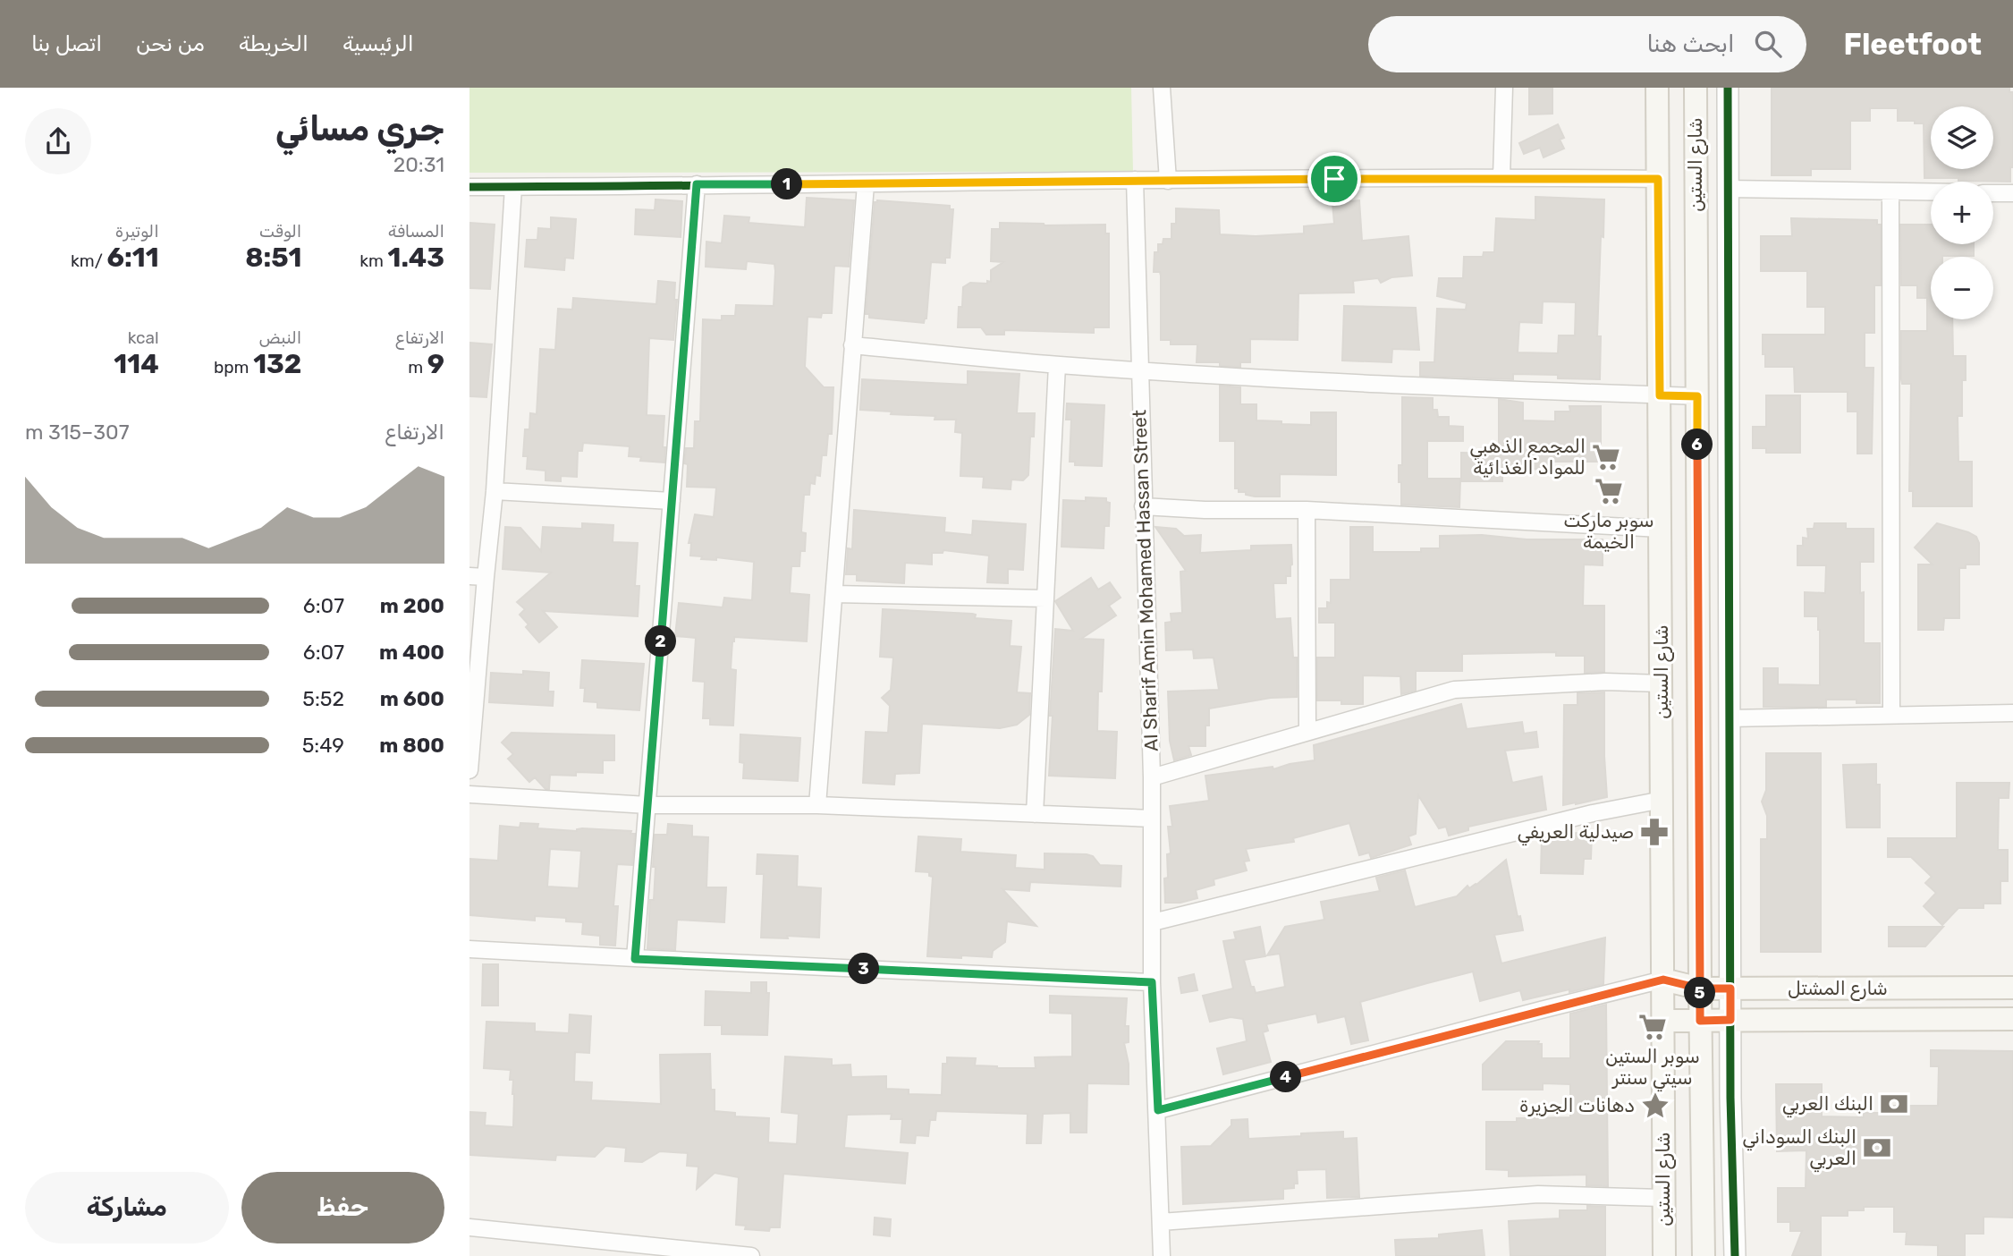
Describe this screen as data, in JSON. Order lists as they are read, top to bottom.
{
  "streets": {
    "main road": ["شارع الستين", "شارع المشتل"],
    "street": ["Al Sharif Amin Mohamed Hassan Street"]
  },
  "crossings": [
    ["شارع الستين", "شارع المشتل"]
  ],
  "places": {
    "supermarket": ["المجمع الذهبي للمواد الغذائية", "سوبر ماركت الخيمة", "سوبر الستين سيتي سنتر"],
    "pharmacy": ["صيدلية العريفي"],
    "bank": ["البنك العربي", "البنك السوداني العربي"],
    "place": ["دهانات الجزيرة"]
  },
  "page": {
    "header": "Fleetfoot",
    "search": "ابحث هنا",
    "nav": [
      "الرئيسية",
      "الخريطة",
      "من نحن",
      "اتصل بنا"
    ],
    "heading": ["جري مسائي", "20:31"],
    "map_buttons": ["+", "−"],
    "pins": [
      "1",
      "6",
      "2",
      "3",
      "5",
      "4"
    ],
    "stats": [
      ["المسافة", "1.43 km"],
      ["الوقت", "8:51"],
      ["الوتيرة", "6:11 /km"],
      ["الارتفاع", "9 m"],
      ["النبض", "132 bpm"],
      ["kcal", "114"]
    ],
    "chart": ["الارتفاع", "307–315 m"],
    "list": [
      {
        "name": "200 m",
        "note": "6:07"
      },
      {
        "name": "400 m",
        "note": "6:07"
      },
      {
        "name": "600 m",
        "note": "5:52"
      },
      {
        "name": "800 m",
        "note": "5:49"
      }
    ],
    "buttons": ["حفظ", "مشاركة"]
  }
}
